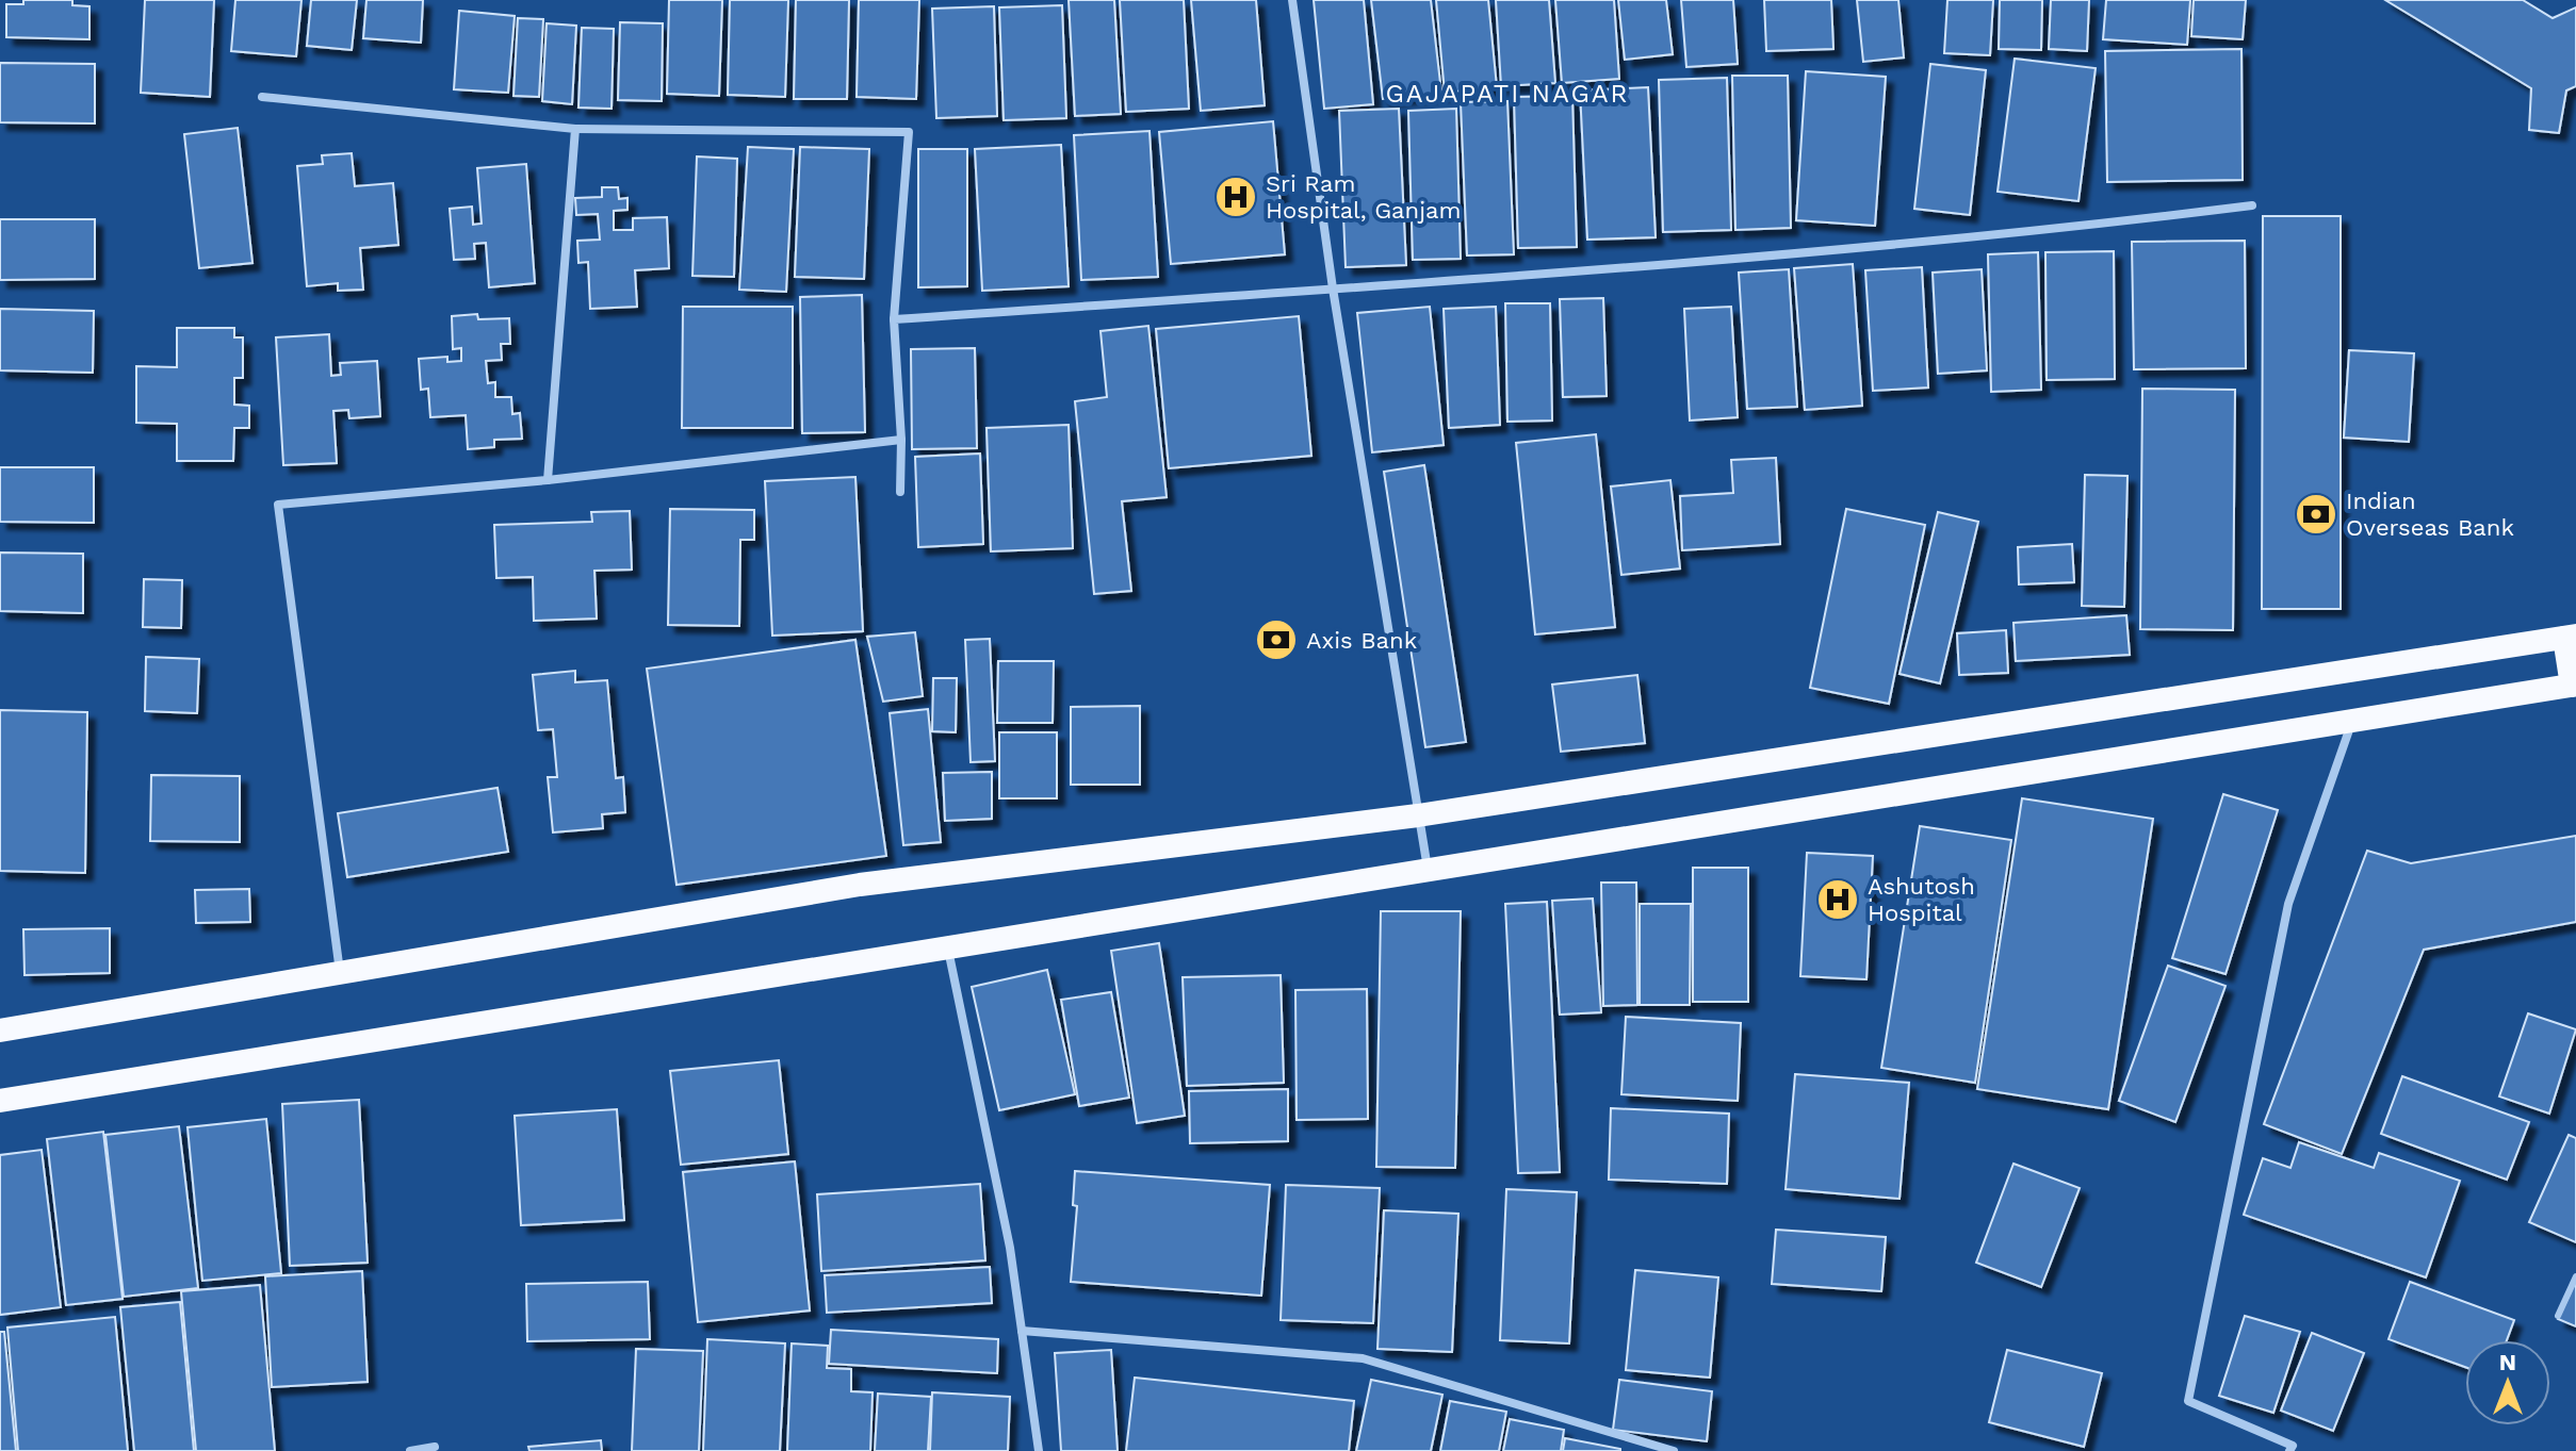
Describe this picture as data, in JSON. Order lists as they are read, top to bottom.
{
  "districts": ["GAJAPATI NAGAR"],
  "places": {
    "hospital": ["Sri Ram Hospital, Ganjam", "Ashutosh Hospital"],
    "bank": ["Indian Overseas Bank", "Axis Bank"]
  },
  "north": "top"
}
